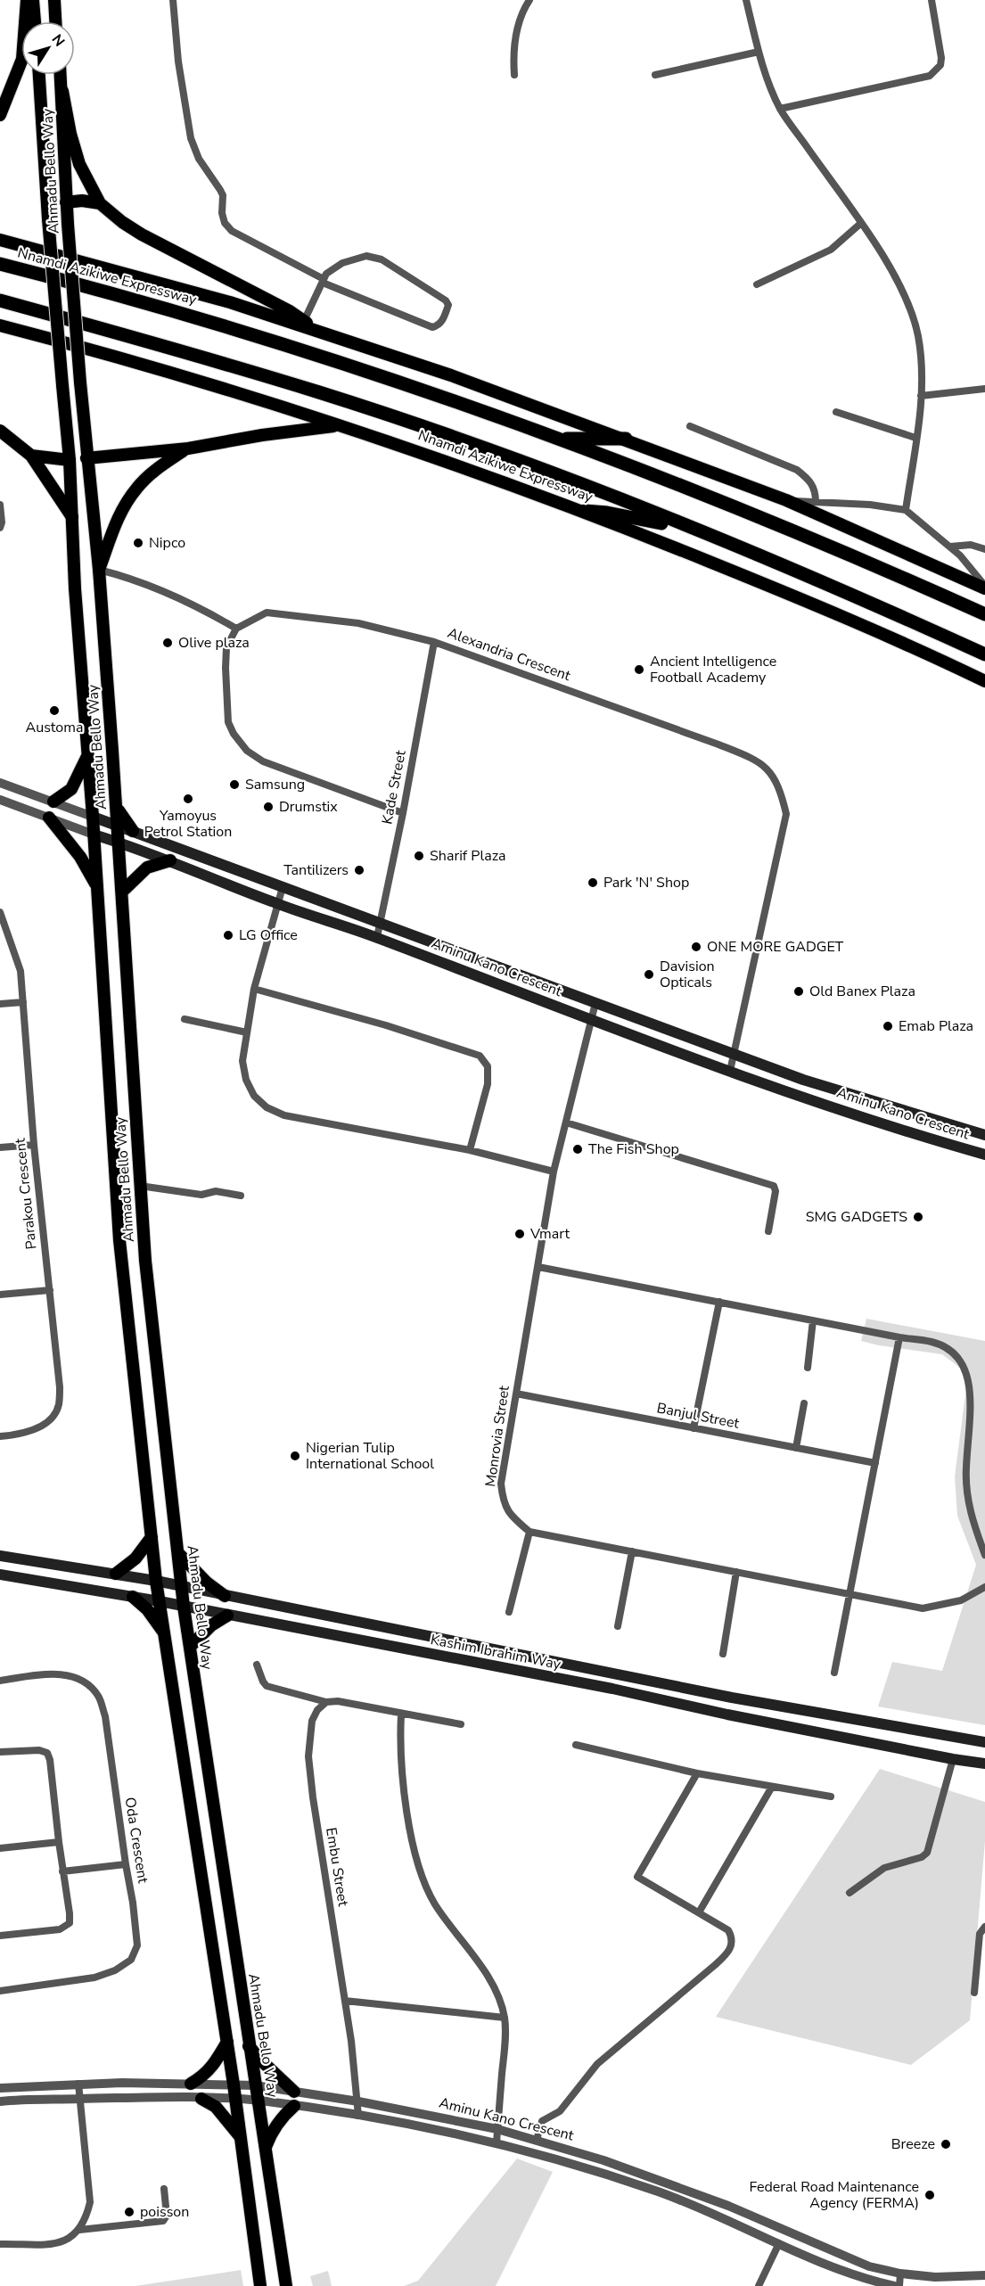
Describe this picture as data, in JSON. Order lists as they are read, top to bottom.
{
  "streets": {
    "highway": ["Nnamdi Azikiwe Expressway"],
    "main road": ["Ahmadu Bello Way", "Aminu Kano Crescent", "Kashim Ibrahim Way"],
    "street": [
      "Alexandria Crescent",
      "Kade Street",
      "Parakou Crescent",
      "Banjul Street",
      "Monrovia Street",
      "Oda Crescent",
      "Embu Street"
    ]
  },
  "crossings": [
    ["Ahmadu Bello Way", "Aminu Kano Crescent"],
    ["Ahmadu Bello Way", "Kashim Ibrahim Way"],
    ["Alexandria Crescent", "Kade Street"],
    ["Alexandria Crescent", "Aminu Kano Crescent"],
    ["Kade Street", "Aminu Kano Crescent"],
    ["Aminu Kano Crescent", "Monrovia Street"],
    ["Aminu Kano Crescent", "Embu Street"],
    ["Banjul Street", "Monrovia Street"]
  ],
  "places": [
    "Nipco",
    "Olive plaza",
    "Ancient Intelligence Football Academy",
    "Austoma",
    "Samsung",
    "Yamoyus Petrol Station",
    "Drumstix",
    "Sharif Plaza",
    "Tantilizers",
    "Park 'N' Shop",
    "LG Office",
    "ONE MORE GADGET",
    "Davision Opticals",
    "Old Banex Plaza",
    "Emab Plaza",
    "The Fish Shop",
    "SMG GADGETS",
    "Vmart",
    "Nigerian Tulip International School",
    "Breeze",
    "Federal Road Maintenance Agency (FERMA)",
    "poisson"
  ],
  "north": "top right"
}
